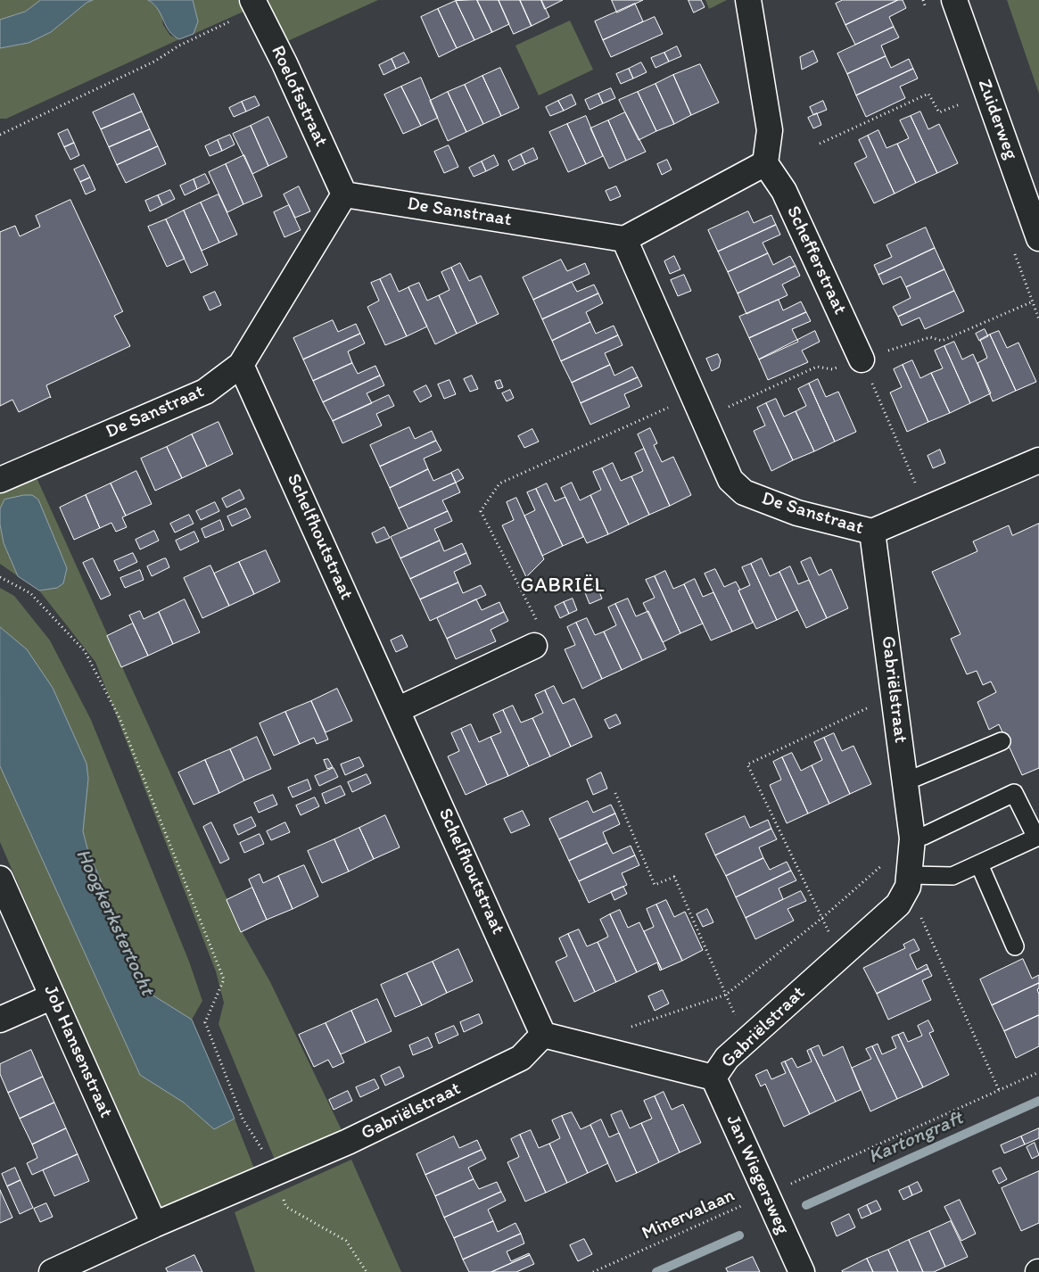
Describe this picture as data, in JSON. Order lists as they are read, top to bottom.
{
  "streets": {
    "street": [
      "Roelofsstraat",
      "Zuiderweg",
      "De Sanstraat",
      "Schefferstraat",
      "Schelfhoutstraat",
      "Gabriëlstraat",
      "Job Hansenstraat",
      "Jan Wiegersweg"
    ],
    "path": ["Minervalaan"]
  },
  "crossings": [
    ["Roelofsstraat", "De Sanstraat"],
    ["De Sanstraat", "Schelfhoutstraat"],
    ["De Sanstraat", "Gabriëlstraat"],
    ["Schelfhoutstraat", "Gabriëlstraat"],
    ["Gabriëlstraat", "Job Hansenstraat"],
    ["Gabriëlstraat", "Jan Wiegersweg"],
    ["Jan Wiegersweg", "Minervalaan"]
  ],
  "districts": ["GABRIËL"],
  "water": ["Hoogkerkstertocht", "Kartongraft"]
}
